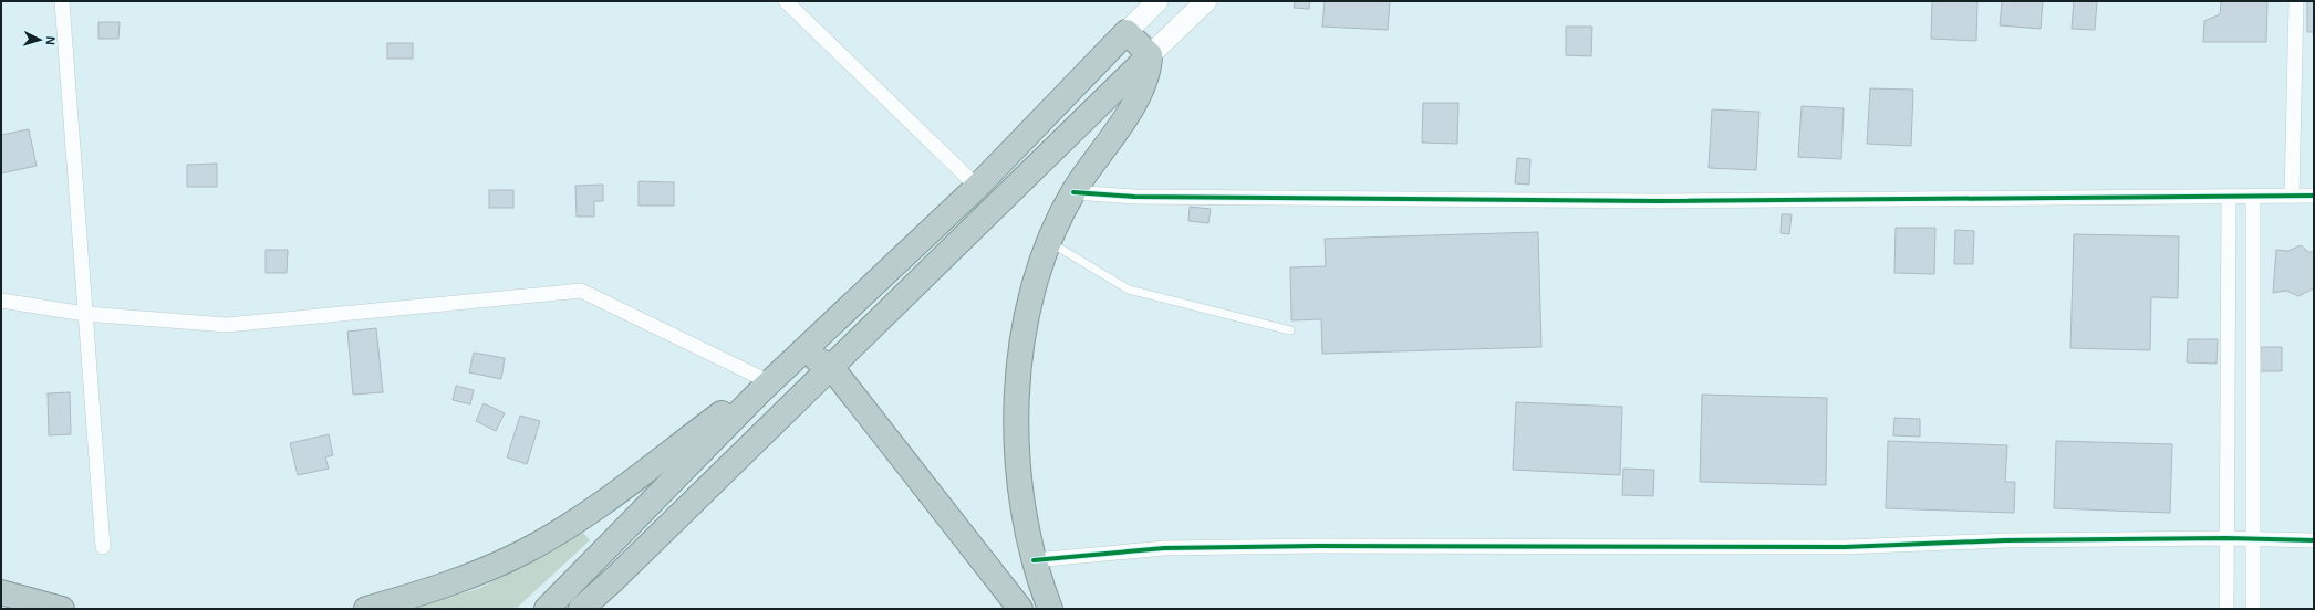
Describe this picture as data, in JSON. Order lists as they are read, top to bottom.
{
  "north": "right"
}
